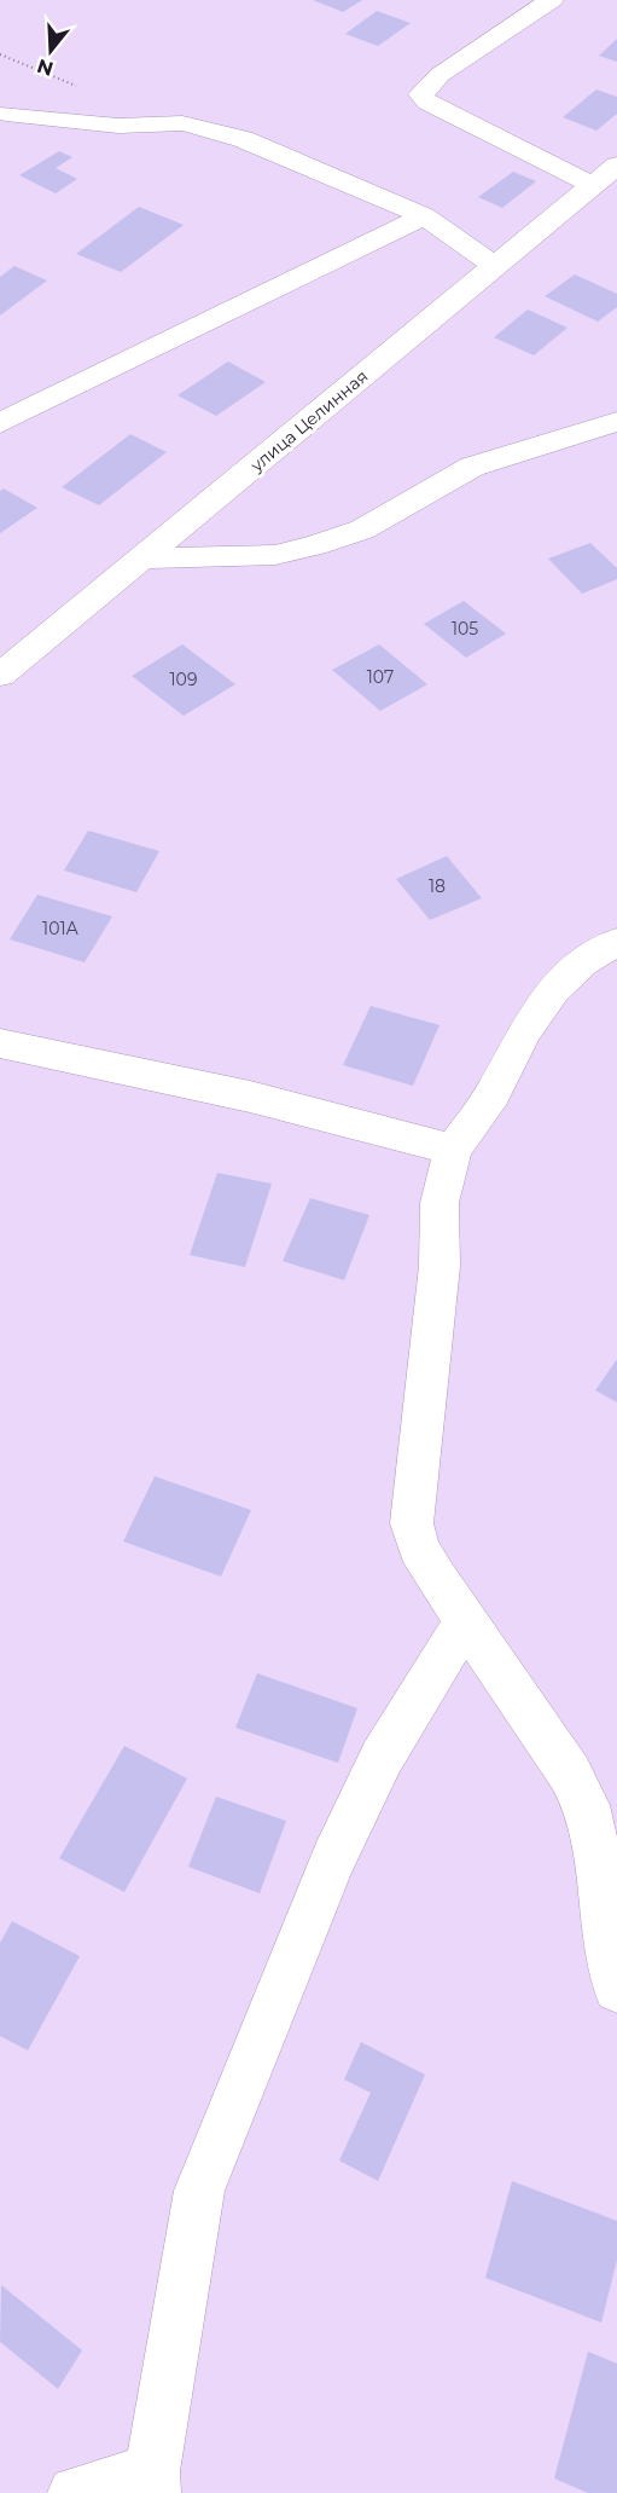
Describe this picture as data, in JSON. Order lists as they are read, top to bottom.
{
  "streets": {
    "street": ["улица Целинная"]
  },
  "house_numbers": [
    "105",
    "107",
    "109",
    "18",
    "101А"
  ],
  "north": "bottom"
}
